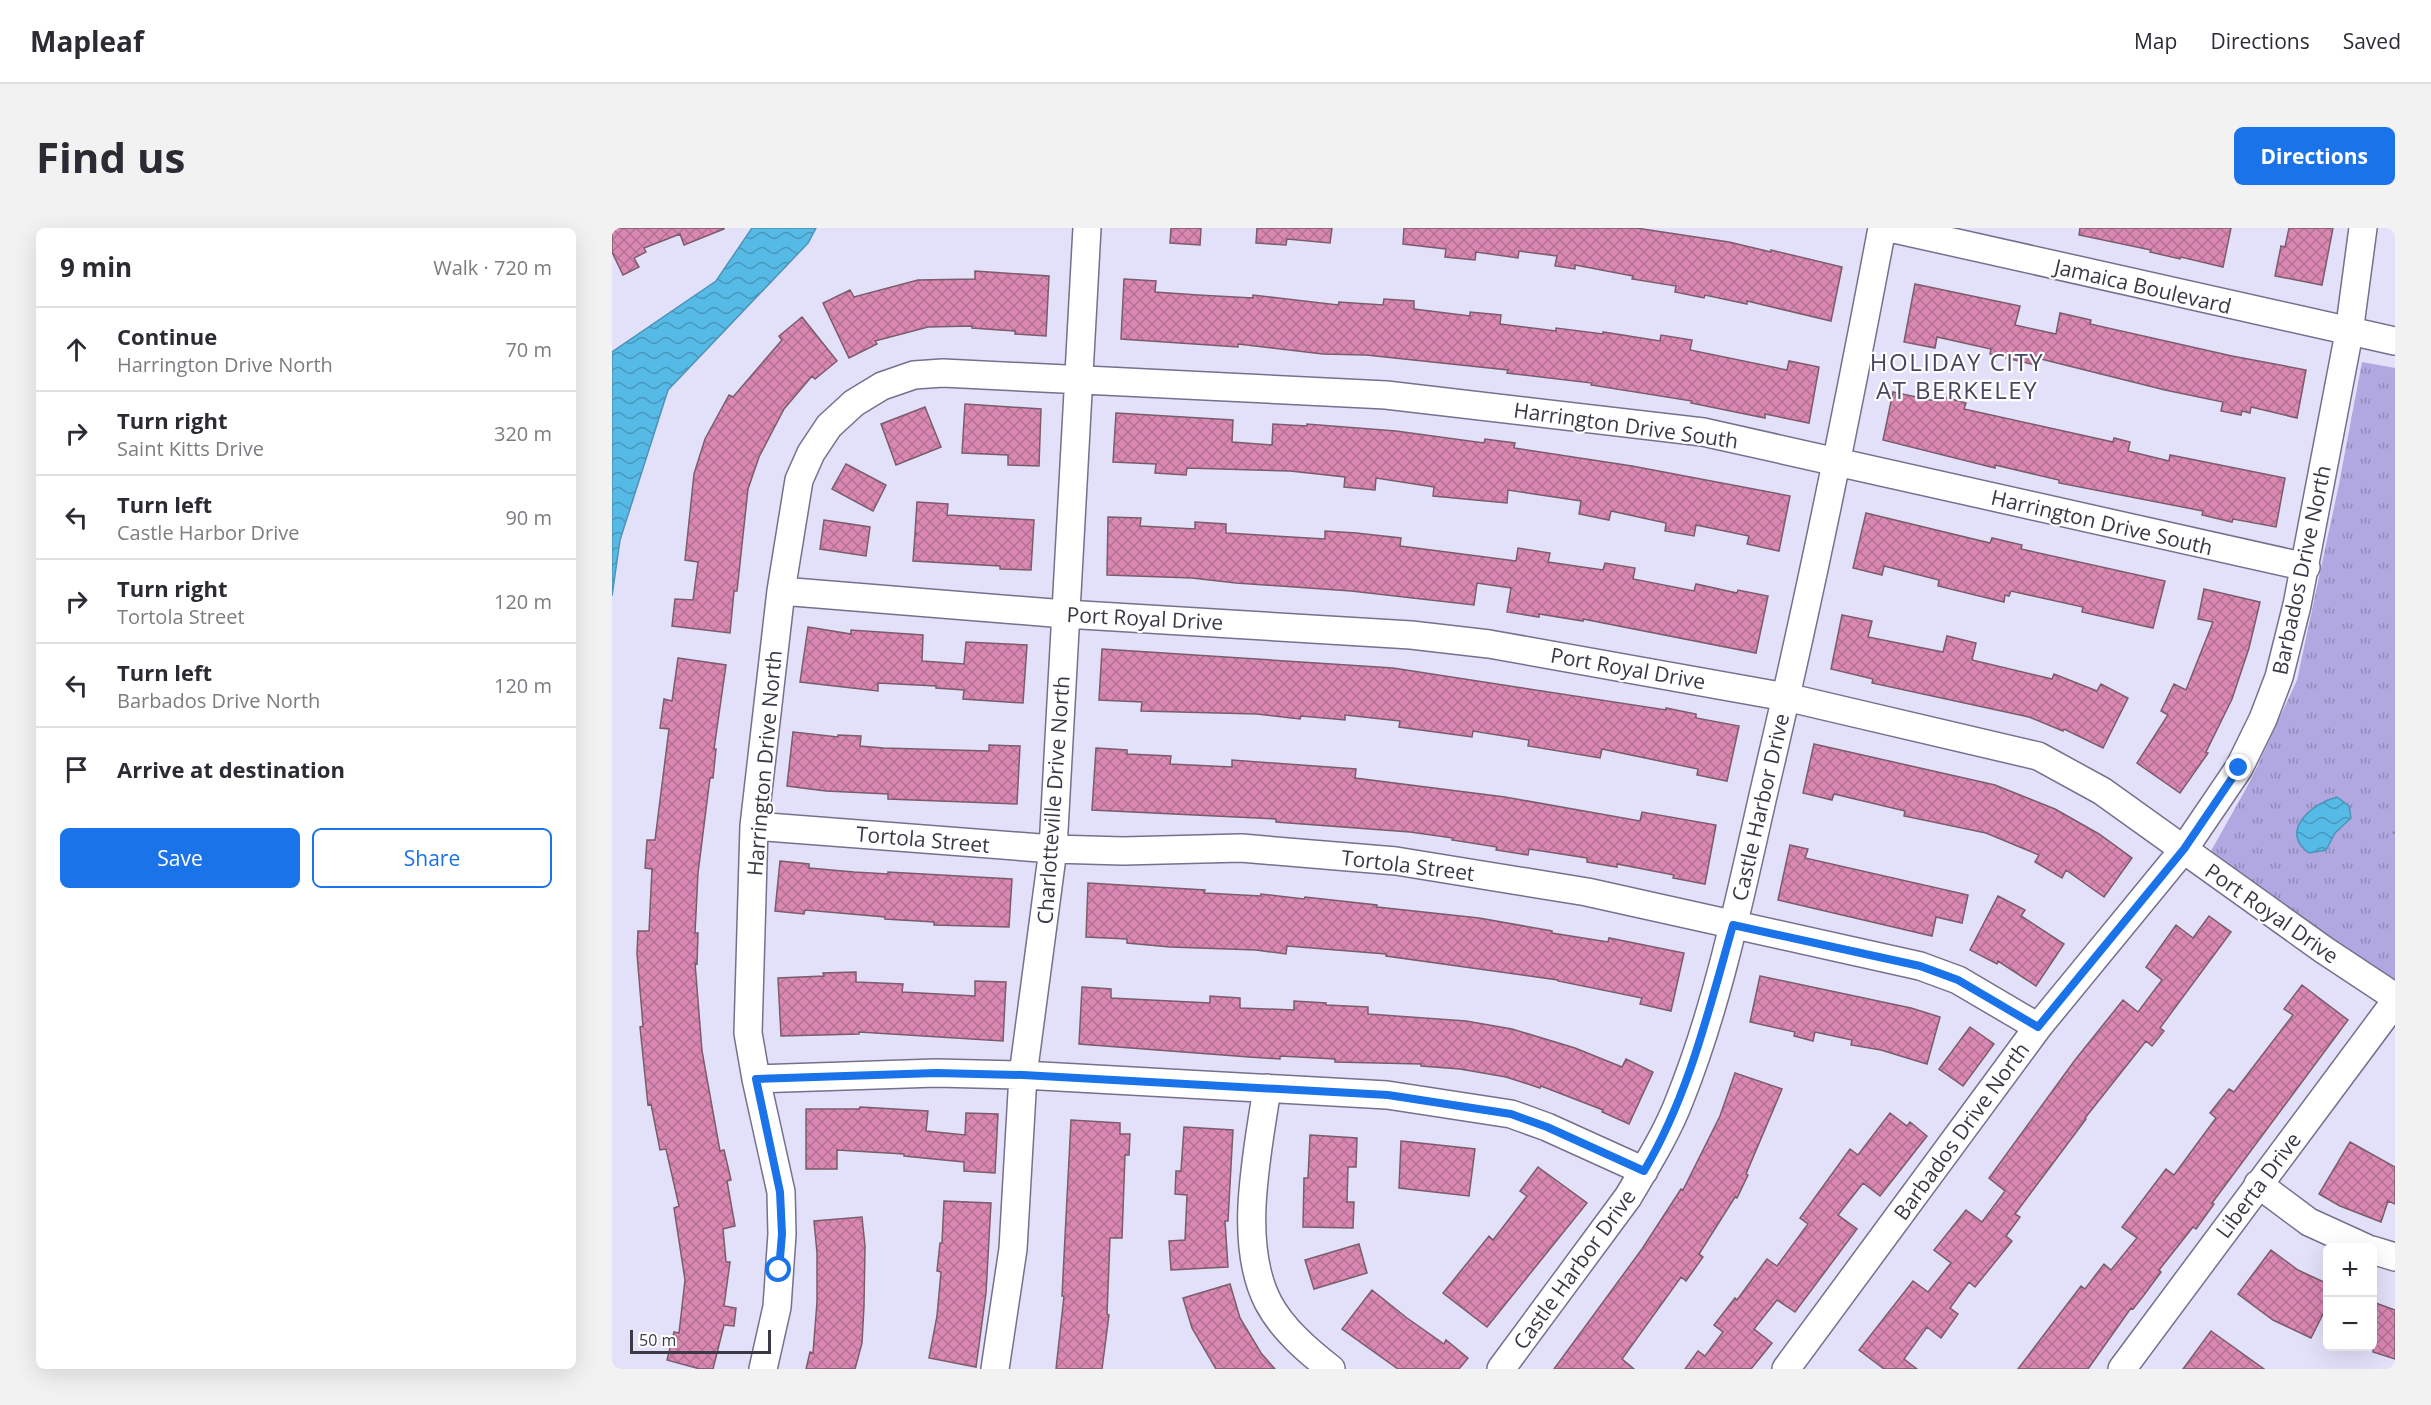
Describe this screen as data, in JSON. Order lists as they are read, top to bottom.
{
  "streets": {
    "street": [
      "Jamaica Boulevard",
      "Harrington Drive South",
      "Barbados Drive North",
      "Port Royal Drive",
      "Harrington Drive North",
      "Charlotteville Drive North",
      "Castle Harbor Drive",
      "Tortola Street",
      "Liberta Drive"
    ]
  },
  "crossings": [
    ["Jamaica Boulevard", "Barbados Drive North"],
    ["Harrington Drive South", "Barbados Drive North"],
    ["Harrington Drive South", "Harrington Drive North"],
    ["Harrington Drive South", "Charlotteville Drive North"],
    ["Harrington Drive South", "Castle Harbor Drive"],
    ["Barbados Drive North", "Port Royal Drive"],
    ["Barbados Drive North", "Tortola Street"],
    ["Port Royal Drive", "Harrington Drive North"],
    ["Port Royal Drive", "Charlotteville Drive North"],
    ["Port Royal Drive", "Castle Harbor Drive"],
    ["Harrington Drive North", "Charlotteville Drive North"],
    ["Harrington Drive North", "Tortola Street"],
    ["Charlotteville Drive North", "Tortola Street"],
    ["Castle Harbor Drive", "Tortola Street"]
  ],
  "districts": ["HOLIDAY CITY AT BERKELEY"],
  "scale_bar": "50 m",
  "page": {
    "header": "Mapleaf",
    "nav": ["Map", "Directions", "Saved"],
    "buttons": [
      "Directions",
      ["Save", "Share"]
    ],
    "title": "Find us",
    "heading": ["9 min", "Walk · 720 m"],
    "list": [
      ["Continue", "Harrington Drive North", "70 m"],
      ["Turn right", "Saint Kitts Drive", "320 m"],
      ["Turn left", "Castle Harbor Drive", "90 m"],
      ["Turn right", "Tortola Street", "120 m"],
      ["Turn left", "Barbados Drive North", "120 m"],
      "Arrive at destination"
    ],
    "map_buttons": ["+", "−"],
    "scale": "50 m"
  }
}
